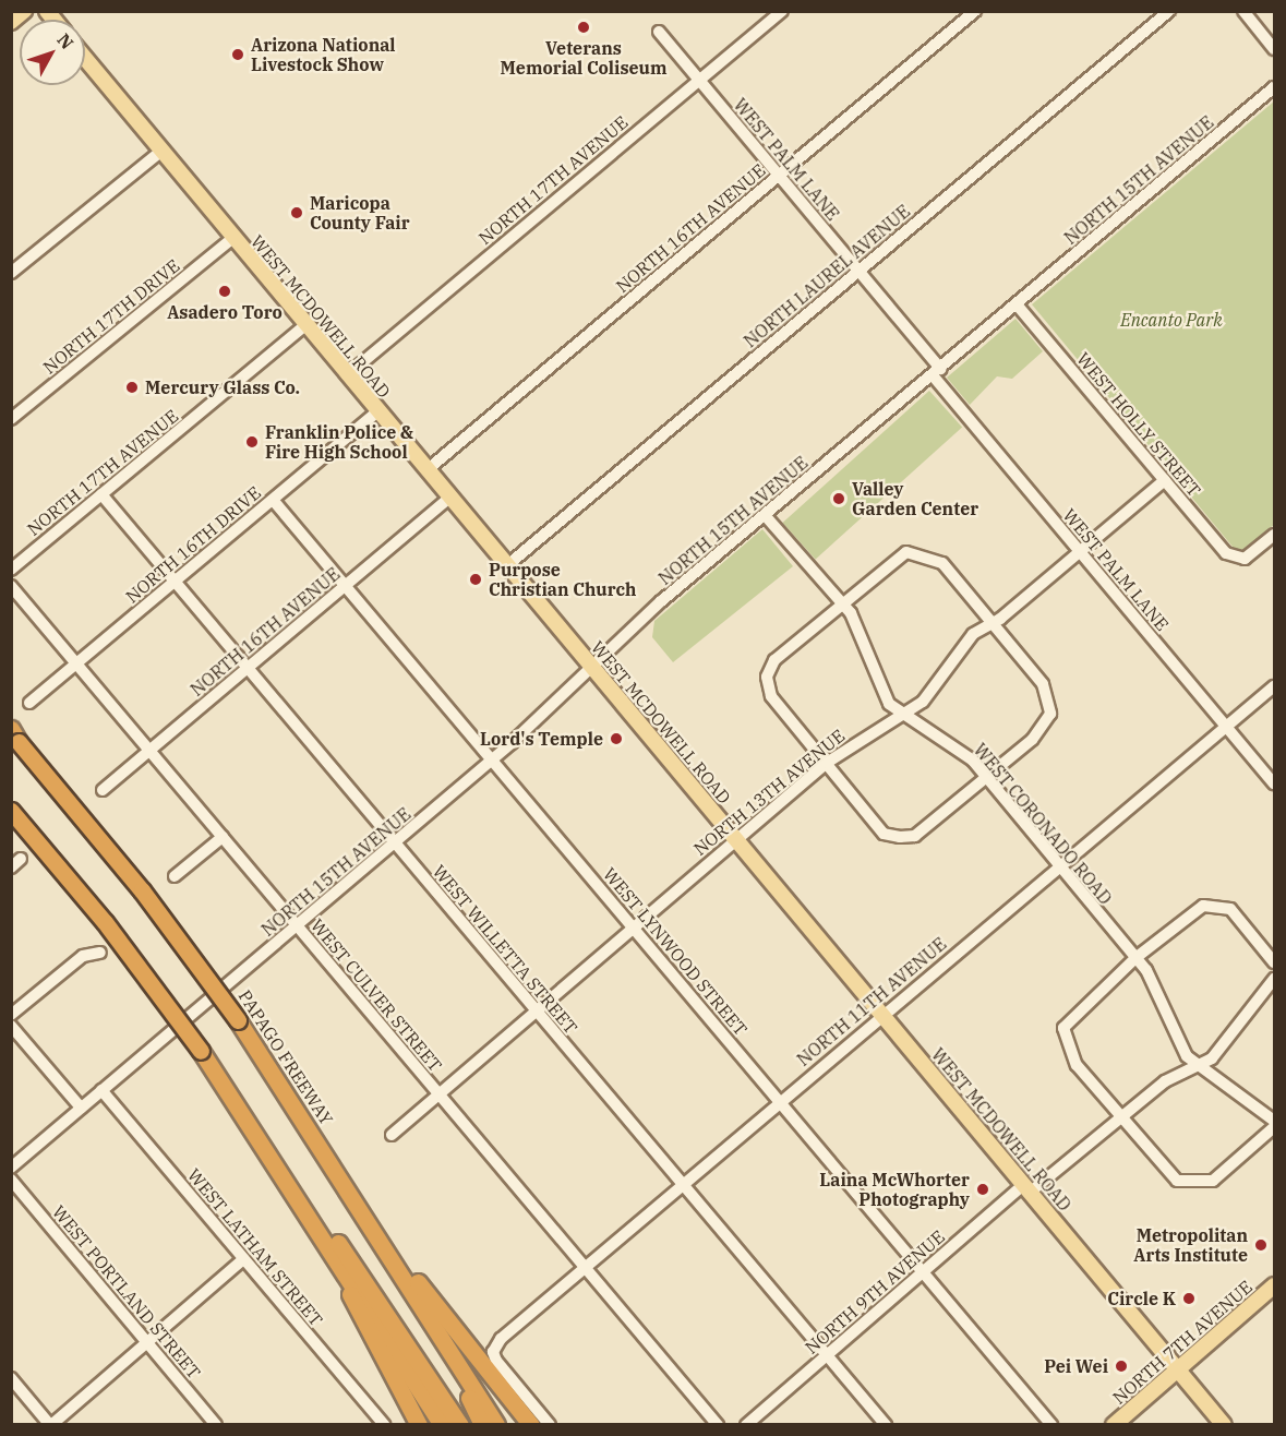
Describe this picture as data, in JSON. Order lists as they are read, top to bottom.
{
  "streets": {
    "highway": ["PAPAGO FREEWAY"],
    "main road": ["WEST MCDOWELL ROAD", "NORTH 7TH AVENUE"],
    "street": [
      "WEST PALM LANE",
      "NORTH 17TH AVENUE",
      "NORTH 15TH AVENUE",
      "NORTH 16TH AVENUE",
      "NORTH LAUREL AVENUE",
      "NORTH 17TH DRIVE",
      "WEST HOLLY STREET",
      "NORTH 16TH DRIVE",
      "NORTH 13TH AVENUE",
      "WEST CORONADO ROAD",
      "WEST WILLETTA STREET",
      "WEST LYNWOOD STREET",
      "WEST CULVER STREET",
      "NORTH 11TH AVENUE",
      "WEST LATHAM STREET",
      "WEST PORTLAND STREET",
      "NORTH 9TH AVENUE"
    ]
  },
  "crossings": [
    ["WEST PALM LANE", "NORTH 17TH AVENUE"],
    ["WEST PALM LANE", "NORTH 15TH AVENUE"],
    ["WEST PALM LANE", "NORTH 16TH AVENUE"],
    ["WEST PALM LANE", "NORTH LAUREL AVENUE"],
    ["WEST PALM LANE", "NORTH 13TH AVENUE"],
    ["WEST PALM LANE", "NORTH 11TH AVENUE"],
    ["NORTH 17TH AVENUE", "WEST MCDOWELL ROAD"],
    ["NORTH 17TH AVENUE", "WEST WILLETTA STREET"],
    ["NORTH 15TH AVENUE", "WEST MCDOWELL ROAD"],
    ["NORTH 15TH AVENUE", "WEST HOLLY STREET"],
    ["NORTH 15TH AVENUE", "WEST WILLETTA STREET"],
    ["NORTH 15TH AVENUE", "WEST LYNWOOD STREET"],
    ["NORTH 15TH AVENUE", "WEST CULVER STREET"],
    ["NORTH 15TH AVENUE", "WEST LATHAM STREET"],
    ["NORTH 16TH AVENUE", "WEST MCDOWELL ROAD"],
    ["NORTH 16TH AVENUE", "WEST WILLETTA STREET"],
    ["NORTH 16TH AVENUE", "WEST LYNWOOD STREET"],
    ["NORTH 16TH AVENUE", "WEST CULVER STREET"],
    ["NORTH LAUREL AVENUE", "WEST MCDOWELL ROAD"],
    ["NORTH 17TH DRIVE", "WEST MCDOWELL ROAD"],
    ["WEST MCDOWELL ROAD", "NORTH 16TH DRIVE"],
    ["WEST MCDOWELL ROAD", "NORTH 13TH AVENUE"],
    ["WEST MCDOWELL ROAD", "NORTH 11TH AVENUE"],
    ["WEST MCDOWELL ROAD", "NORTH 9TH AVENUE"],
    ["WEST MCDOWELL ROAD", "NORTH 7TH AVENUE"],
    ["WEST HOLLY STREET", "NORTH 13TH AVENUE"],
    ["NORTH 16TH DRIVE", "WEST WILLETTA STREET"],
    ["NORTH 16TH DRIVE", "WEST LYNWOOD STREET"],
    ["NORTH 16TH DRIVE", "WEST CULVER STREET"],
    ["NORTH 13TH AVENUE", "WEST CORONADO ROAD"],
    ["NORTH 13TH AVENUE", "WEST WILLETTA STREET"],
    ["NORTH 13TH AVENUE", "WEST LYNWOOD STREET"],
    ["NORTH 13TH AVENUE", "WEST CULVER STREET"],
    ["WEST CORONADO ROAD", "NORTH 11TH AVENUE"],
    ["WEST CORONADO ROAD", "NORTH 9TH AVENUE"],
    ["WEST WILLETTA STREET", "NORTH 11TH AVENUE"],
    ["WEST WILLETTA STREET", "NORTH 9TH AVENUE"],
    ["WEST LYNWOOD STREET", "NORTH 11TH AVENUE"],
    ["WEST LYNWOOD STREET", "NORTH 9TH AVENUE"],
    ["WEST CULVER STREET", "NORTH 11TH AVENUE"]
  ],
  "parks": ["Encanto Park"],
  "places": [
    "Veterans Memorial Coliseum",
    "Arizona National Livestock Show",
    "Maricopa County Fair",
    "Asadero Toro",
    "Mercury Glass Co.",
    "Franklin Police & Fire High School",
    "Valley Garden Center",
    "Purpose Christian Church",
    "Lord's Temple",
    "Laina McWhorter Photography",
    "Metropolitan Arts Institute",
    "Circle K",
    "Pei Wei"
  ],
  "north": "top right"
}
